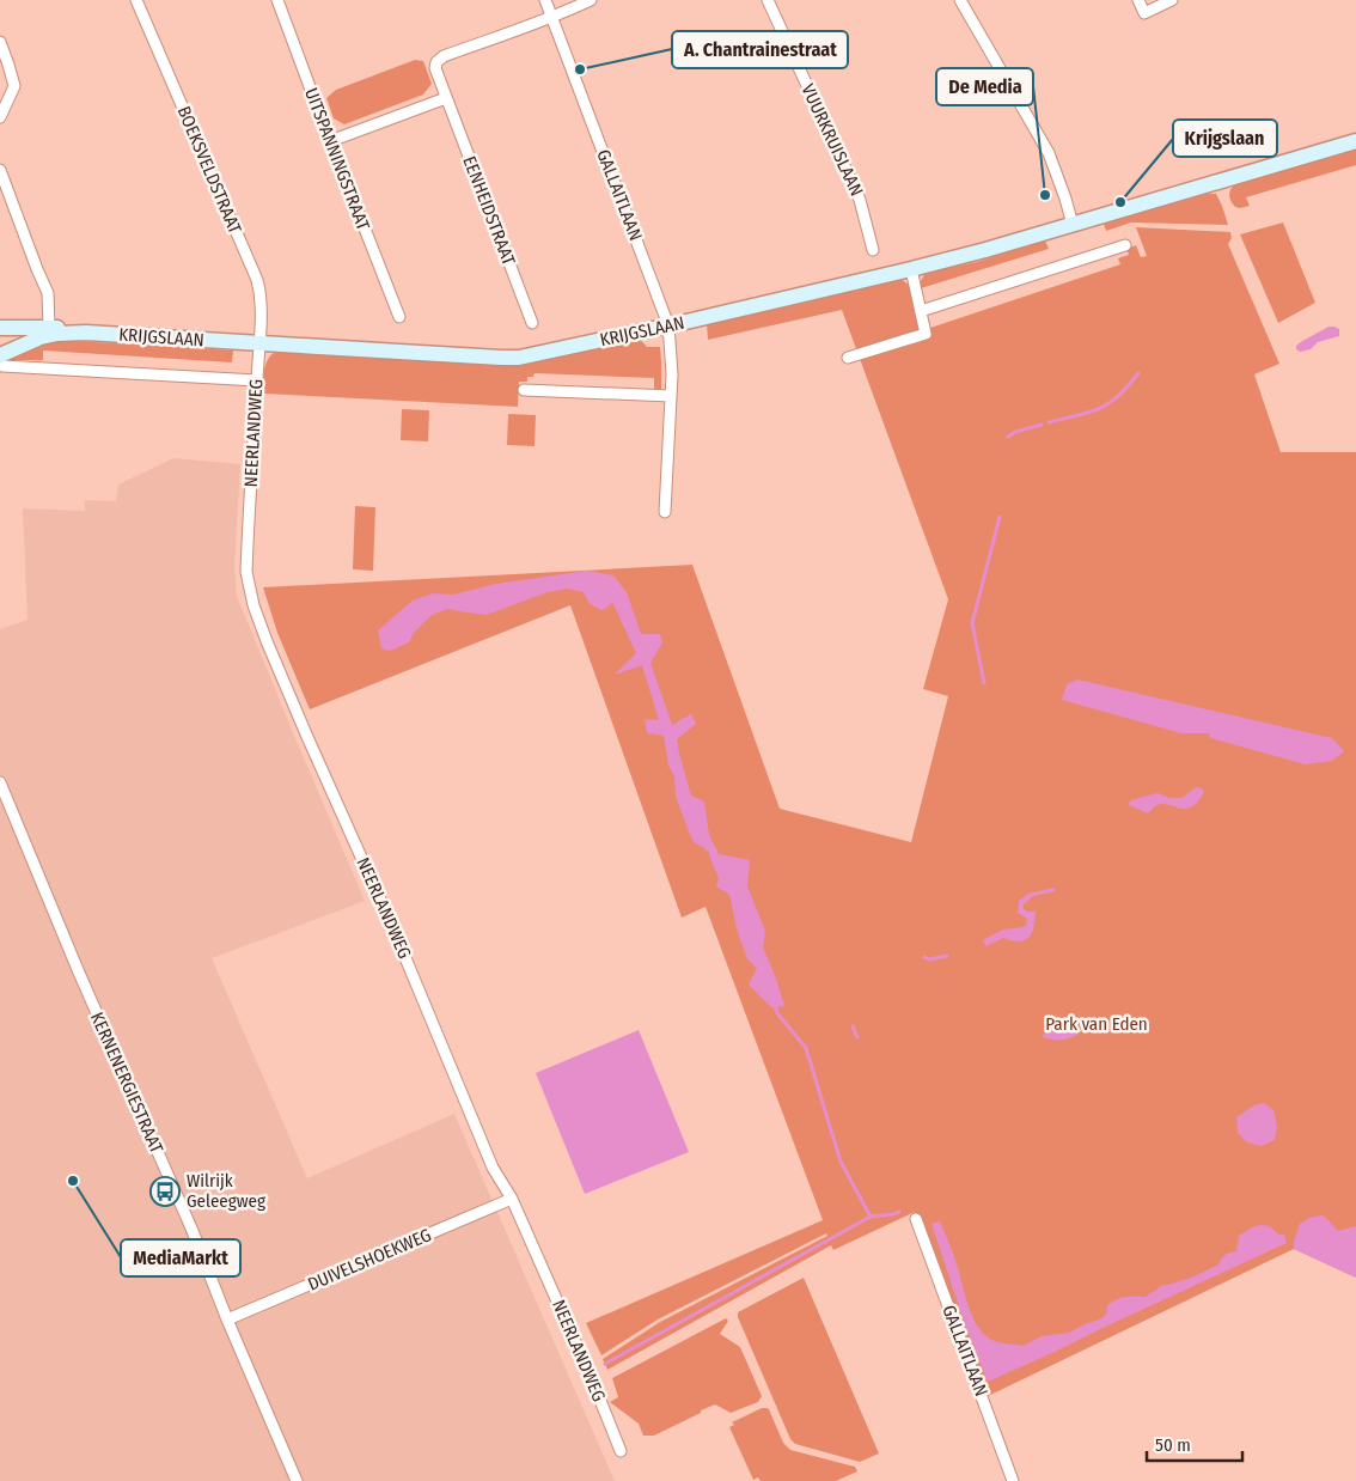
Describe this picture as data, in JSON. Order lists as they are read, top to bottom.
{
  "streets": {
    "street": [
      "VUURKRUISLAAN",
      "UITSPANNINGSTRAAT",
      "BOEKSVELDSTRAAT",
      "GALLAITLAAN",
      "EENHEIDSTRAAT",
      "KRIJGSLAAN",
      "NEERLANDWEG",
      "KERNENERGIESTRAAT",
      "DUIVELSHOEKWEG"
    ]
  },
  "crossings": [
    ["BOEKSVELDSTRAAT", "KRIJGSLAAN"],
    ["BOEKSVELDSTRAAT", "NEERLANDWEG"],
    ["GALLAITLAAN", "EENHEIDSTRAAT"],
    ["GALLAITLAAN", "KRIJGSLAAN"],
    ["KRIJGSLAAN", "NEERLANDWEG"],
    ["NEERLANDWEG", "DUIVELSHOEKWEG"],
    ["KERNENERGIESTRAAT", "DUIVELSHOEKWEG"]
  ],
  "parks": ["Park van Eden"],
  "places": {
    "other": [
      "A. Chantrainestraat",
      "De Media",
      "Krijgslaan",
      "MediaMarkt"
    ],
    "bus stop": ["Wilrijk Geleegweg"]
  },
  "scale_bar": "50 m"
}
